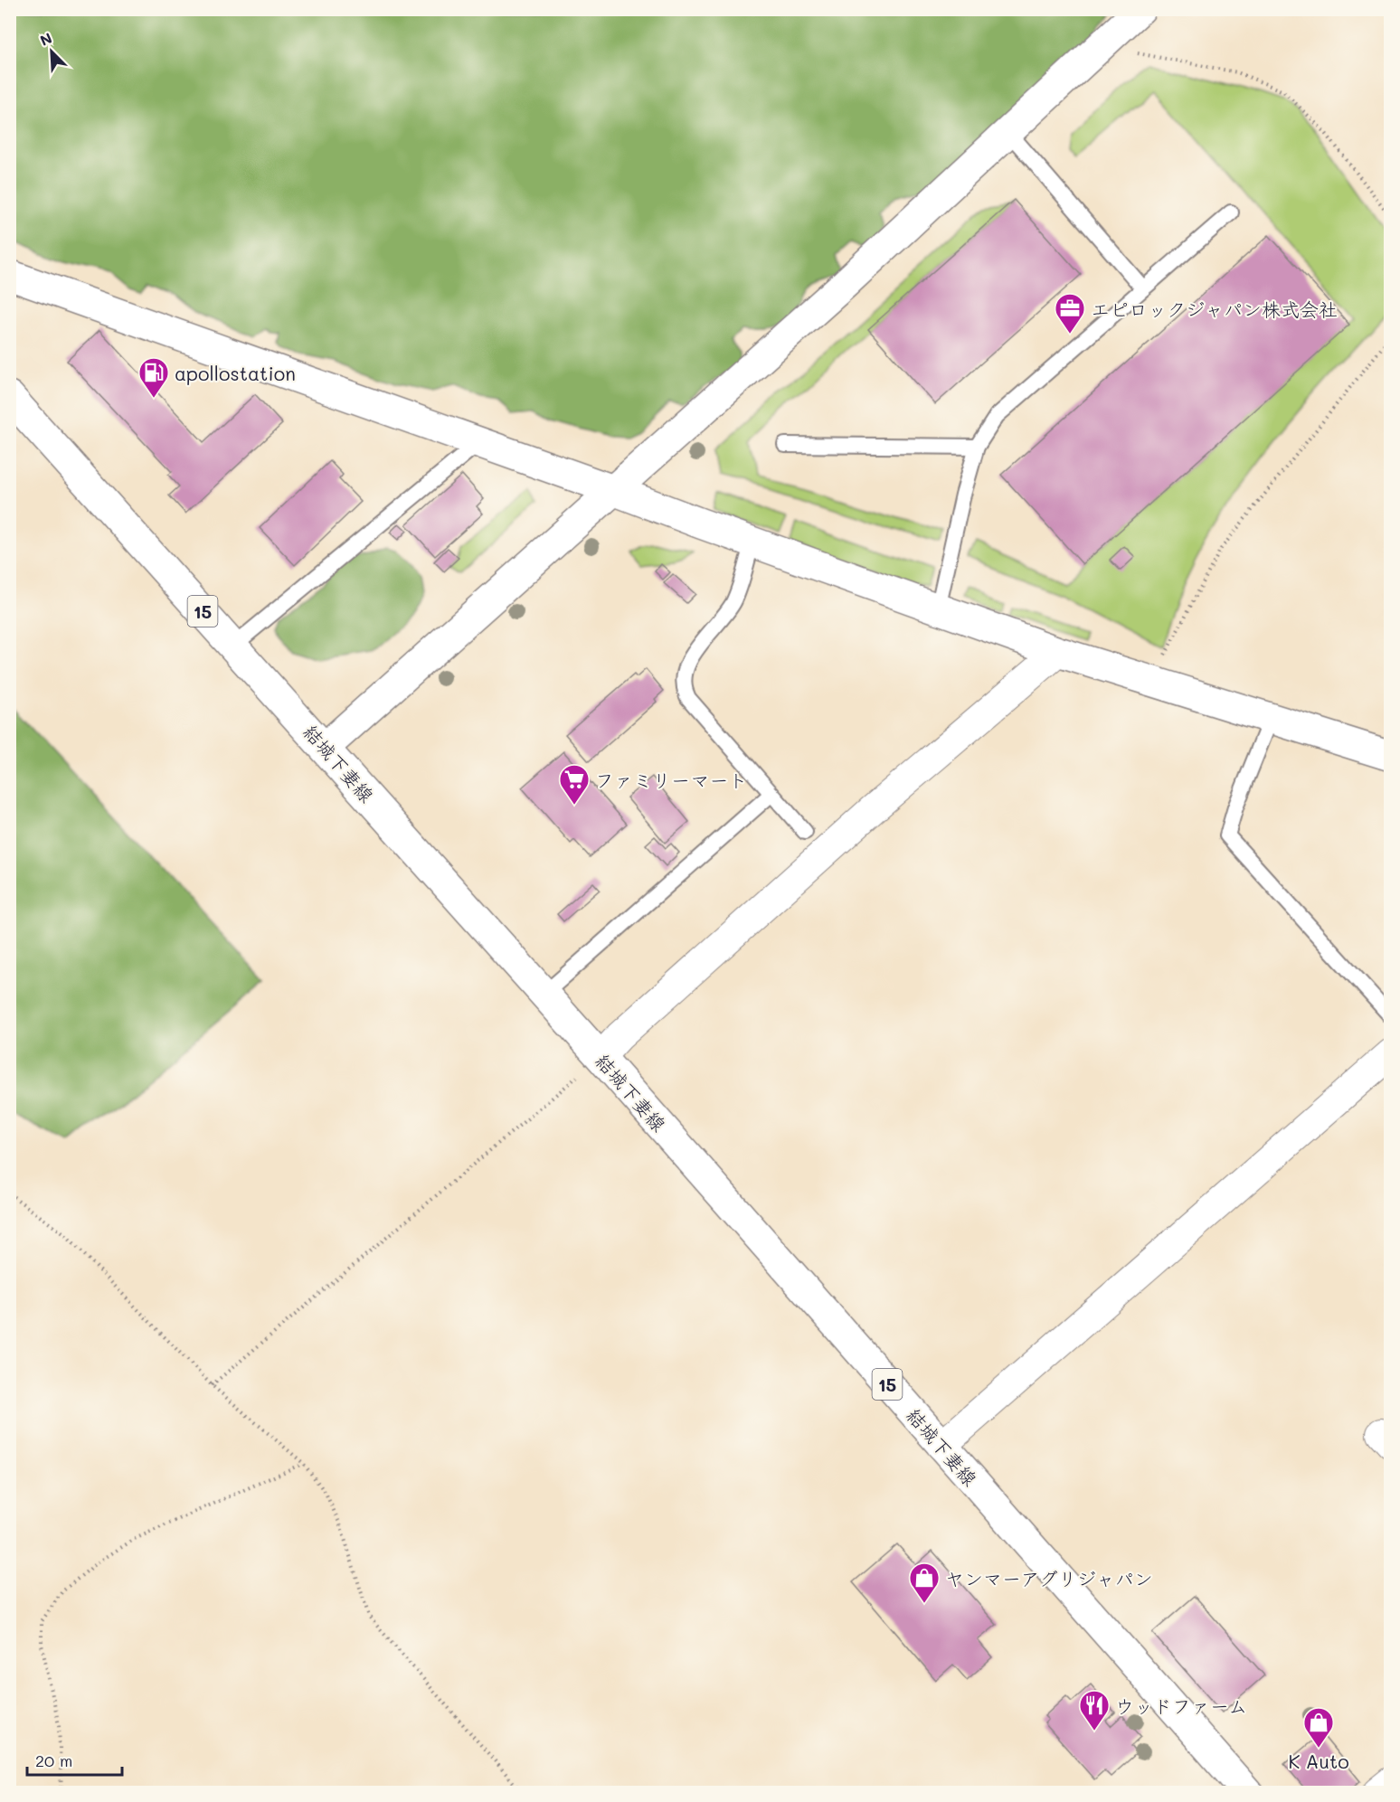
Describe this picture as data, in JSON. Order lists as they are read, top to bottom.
{
  "streets": {
    "street": ["15", "結城下妻線"]
  },
  "places": {
    "office": ["エピロックジャパン株式会社"],
    "fuel station": ["apollostation"],
    "supermarket": ["ファミリーマート"],
    "shop": ["ヤンマーアグリジャパン", "K Auto"],
    "restaurant": ["ウッドファーム"]
  },
  "scale_bar": "20 m",
  "north": "top left"
}
